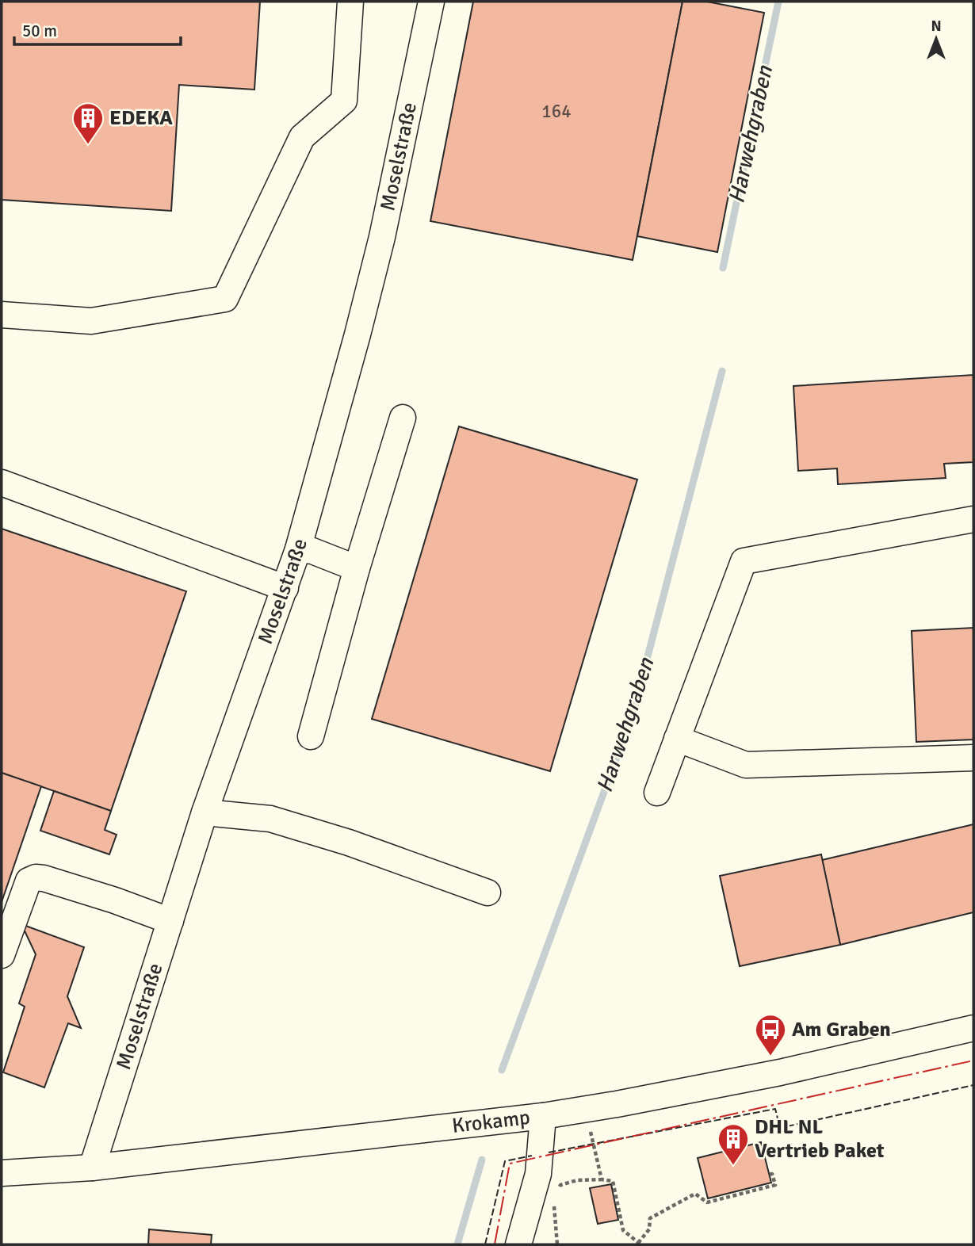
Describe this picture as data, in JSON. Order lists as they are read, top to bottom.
{
  "streets": {
    "street": ["Moselstraße", "Krokamp"]
  },
  "crossings": [
    ["Moselstraße", "Krokamp"]
  ],
  "water": ["Harwehgraben"],
  "places": {
    "building": ["EDEKA", "DHL NL Vertrieb Paket"],
    "bus stop": ["Am Graben"]
  },
  "house_numbers": ["164"],
  "scale_bar": "50 m",
  "north": "top"
}
